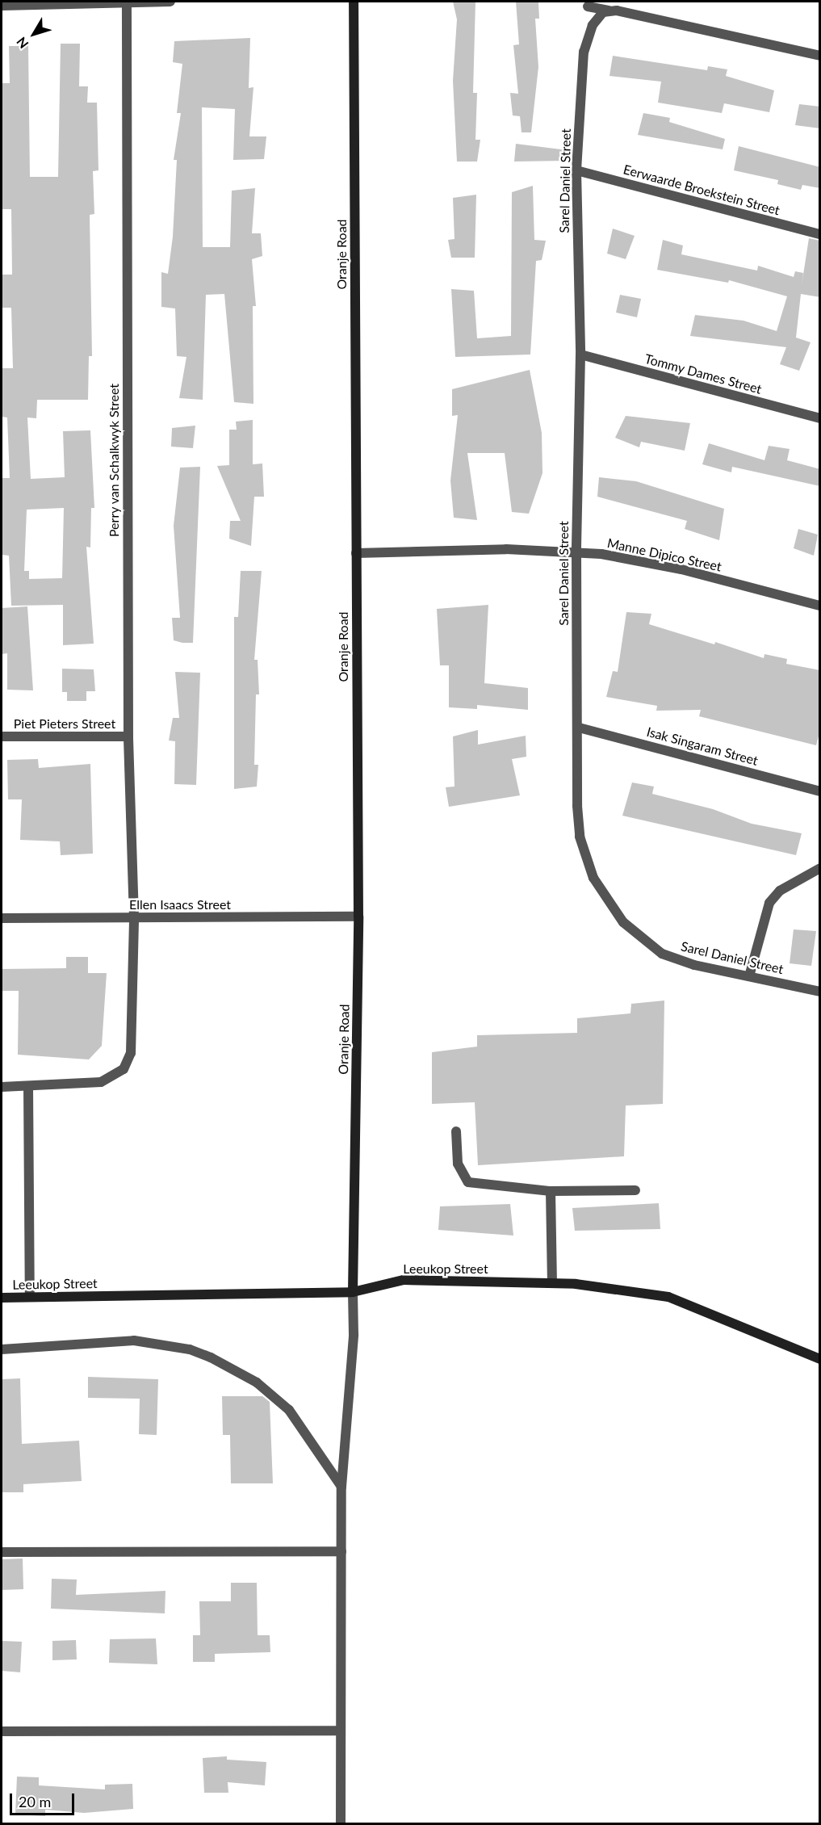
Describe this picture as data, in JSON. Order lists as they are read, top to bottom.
{
  "streets": {
    "street": [
      "Sarel Daniel Street",
      "Eerwaarde Broekstein Street",
      "Oranje Road",
      "Tommy Dames Street",
      "Perry van Schalkwyk Street",
      "Manne Dipico Street",
      "Piet Pieters Street",
      "Isak Singaram Street",
      "Ellen Isaacs Street",
      "Leeukop Street"
    ]
  },
  "crossings": [
    ["Sarel Daniel Street", "Eerwaarde Broekstein Street"],
    ["Sarel Daniel Street", "Tommy Dames Street"],
    ["Sarel Daniel Street", "Manne Dipico Street"],
    ["Sarel Daniel Street", "Isak Singaram Street"],
    ["Oranje Road", "Manne Dipico Street"],
    ["Oranje Road", "Ellen Isaacs Street"],
    ["Oranje Road", "Leeukop Street"],
    ["Perry van Schalkwyk Street", "Piet Pieters Street"],
    ["Perry van Schalkwyk Street", "Ellen Isaacs Street"]
  ],
  "scale_bar": "20 m",
  "north": "bottom left"
}
